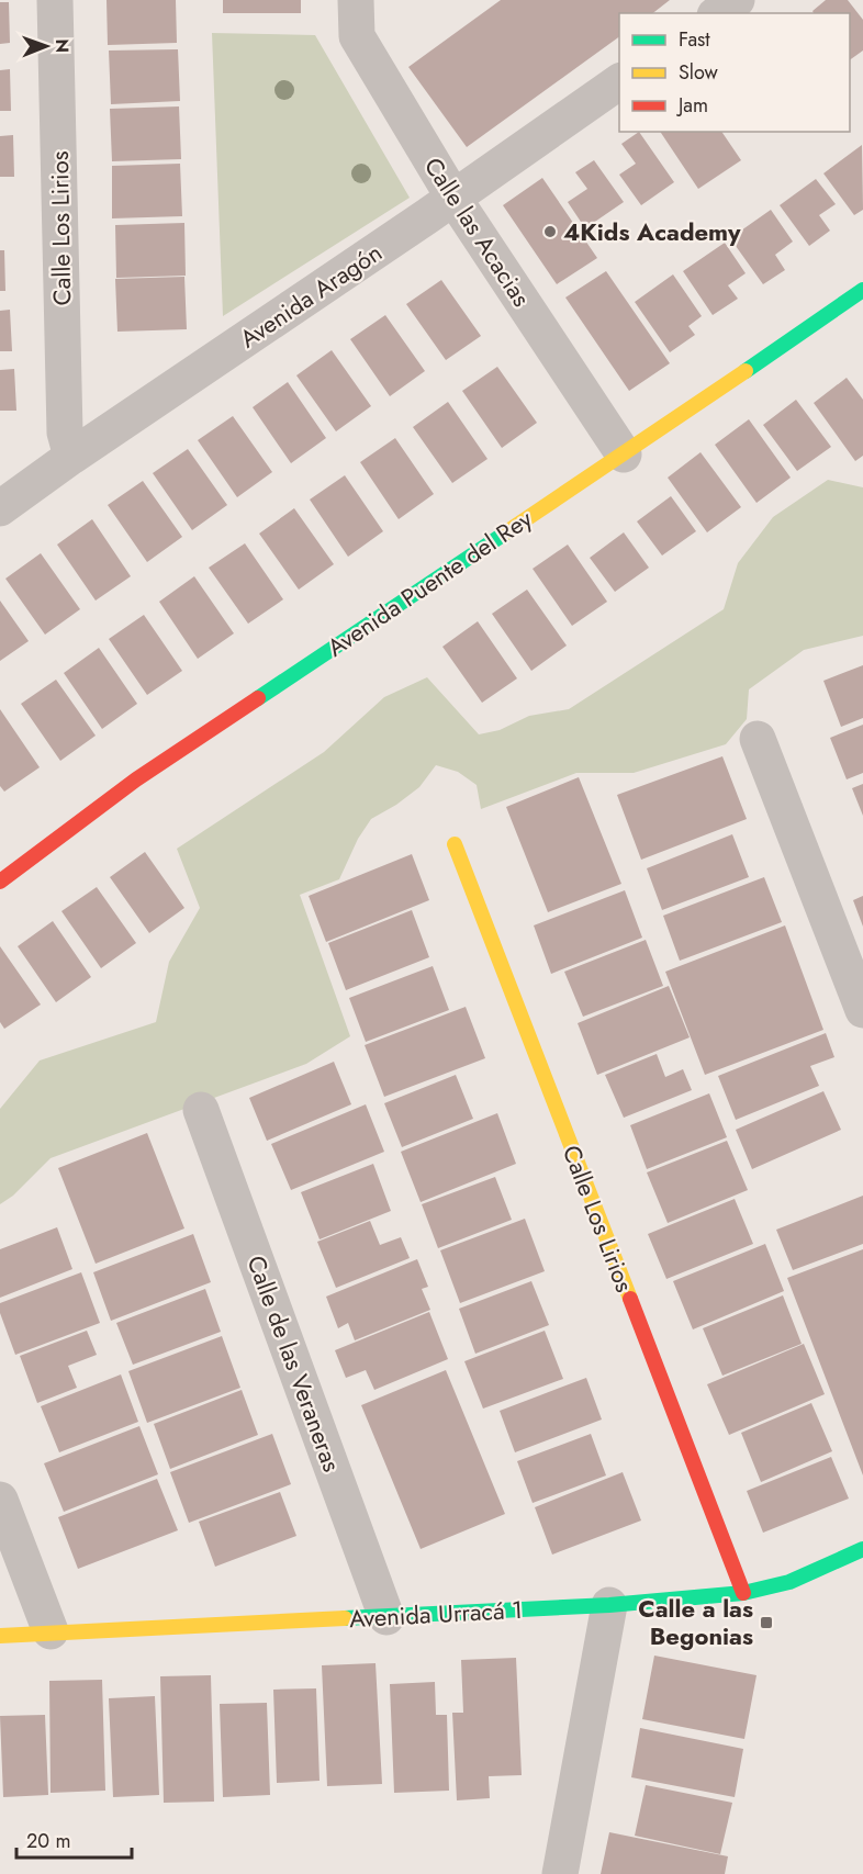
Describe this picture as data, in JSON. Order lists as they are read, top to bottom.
{
  "streets": {
    "street": [
      "Calle Los Lirios",
      "Calle las Acacias",
      "Avenida Aragón",
      "Avenida Puente del Rey",
      "Calle de las Veraneras",
      "Avenida Urracá 1"
    ]
  },
  "crossings": [
    ["Calle Los Lirios", "Avenida Aragón"],
    ["Calle Los Lirios", "Avenida Urracá 1"],
    ["Calle las Acacias", "Avenida Aragón"],
    ["Calle las Acacias", "Avenida Puente del Rey"],
    ["Calle de las Veraneras", "Avenida Urracá 1"]
  ],
  "places": {
    "other": ["4Kids Academy"],
    "transit": ["Calle a las Begonias"]
  },
  "legend": ["Fast", "Slow", "Jam"],
  "scale_bar": "20 m",
  "north": "right"
}
